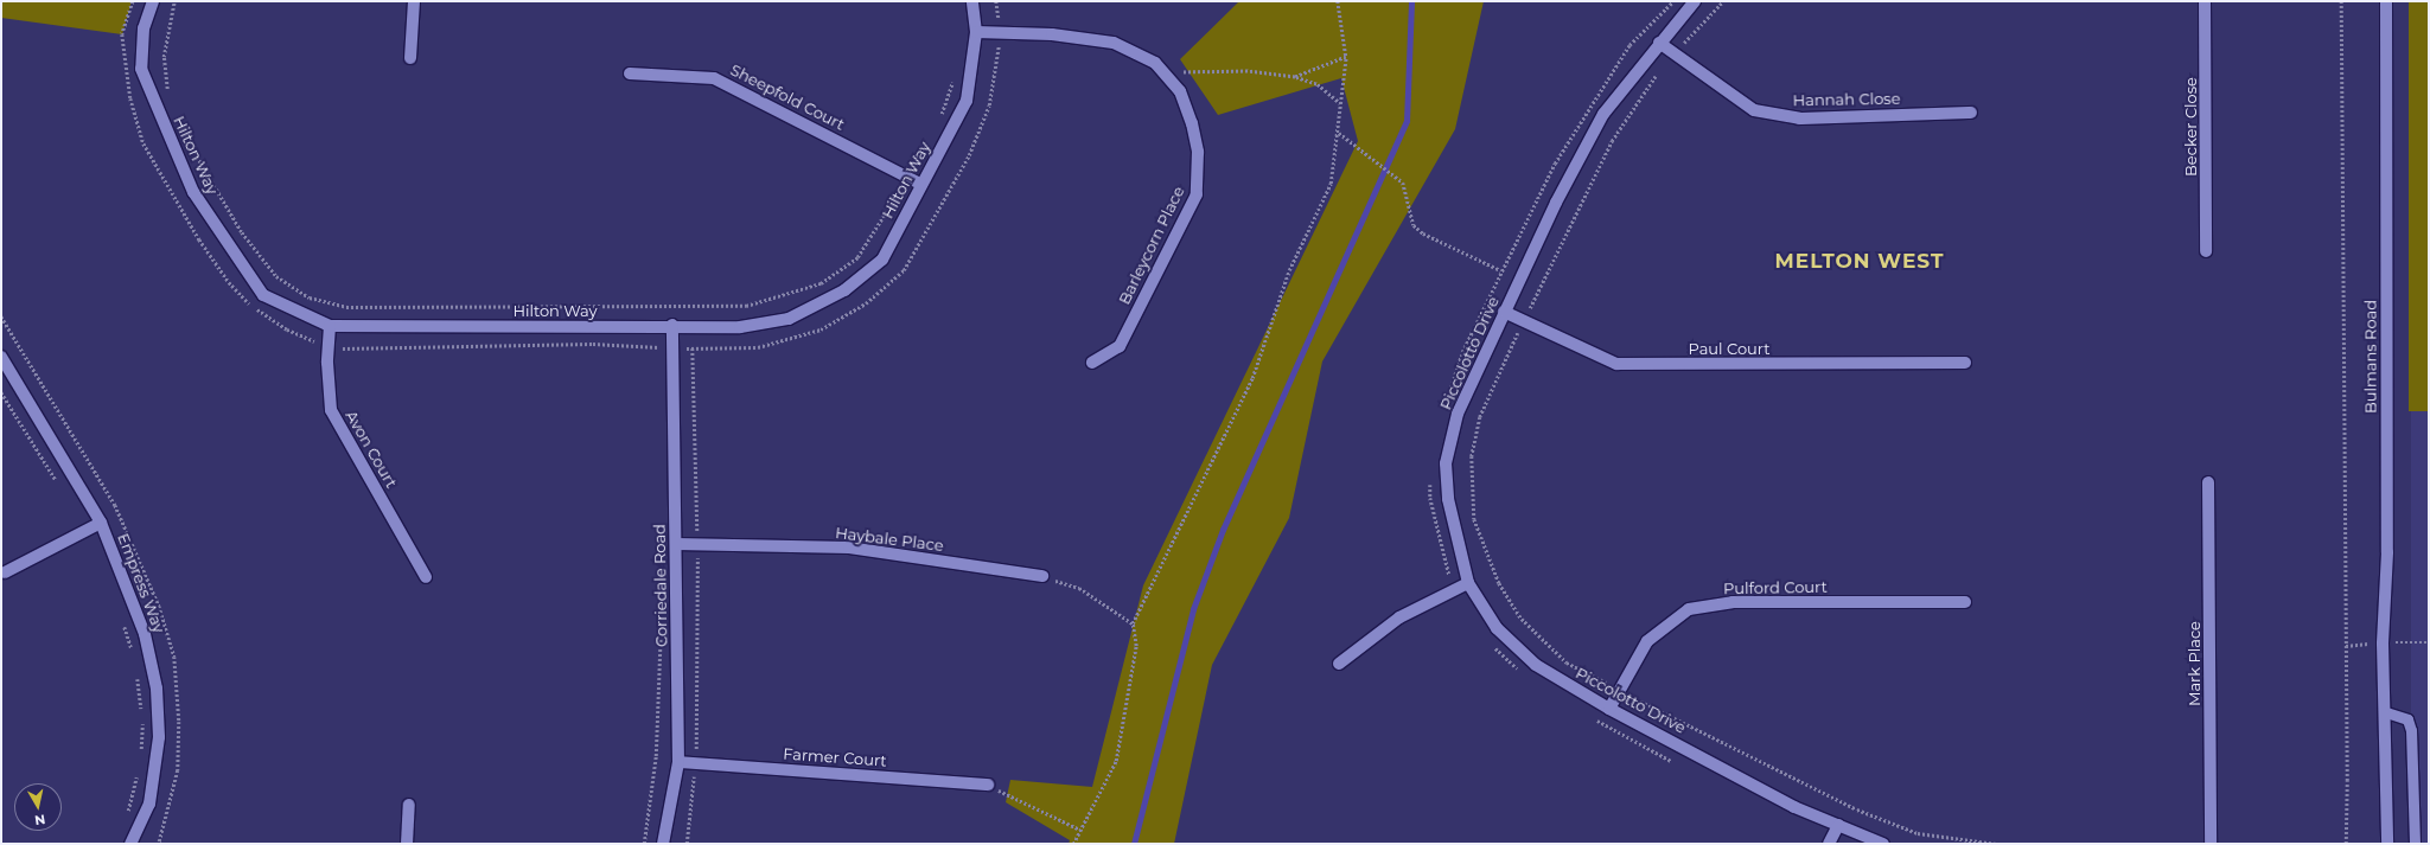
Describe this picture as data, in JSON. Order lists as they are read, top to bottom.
{
  "streets": {
    "street": [
      "Sheepfold Court",
      "Hannah Close",
      "Becker Close",
      "Hilton Way",
      "Barleycorn Place",
      "Paul Court",
      "Piccolotto Drive",
      "Bulmans Road",
      "Avon Court",
      "Haybale Place",
      "Empress Way",
      "Corriedale Road",
      "Pulford Court",
      "Mark Place",
      "Farmer Court"
    ]
  },
  "crossings": [
    ["Sheepfold Court", "Hilton Way"],
    ["Hannah Close", "Piccolotto Drive"],
    ["Hilton Way", "Barleycorn Place"],
    ["Hilton Way", "Avon Court"],
    ["Hilton Way", "Corriedale Road"],
    ["Paul Court", "Piccolotto Drive"],
    ["Piccolotto Drive", "Pulford Court"],
    ["Haybale Place", "Corriedale Road"],
    ["Corriedale Road", "Farmer Court"]
  ],
  "districts": ["MELTON WEST"],
  "north": "bottom"
}
